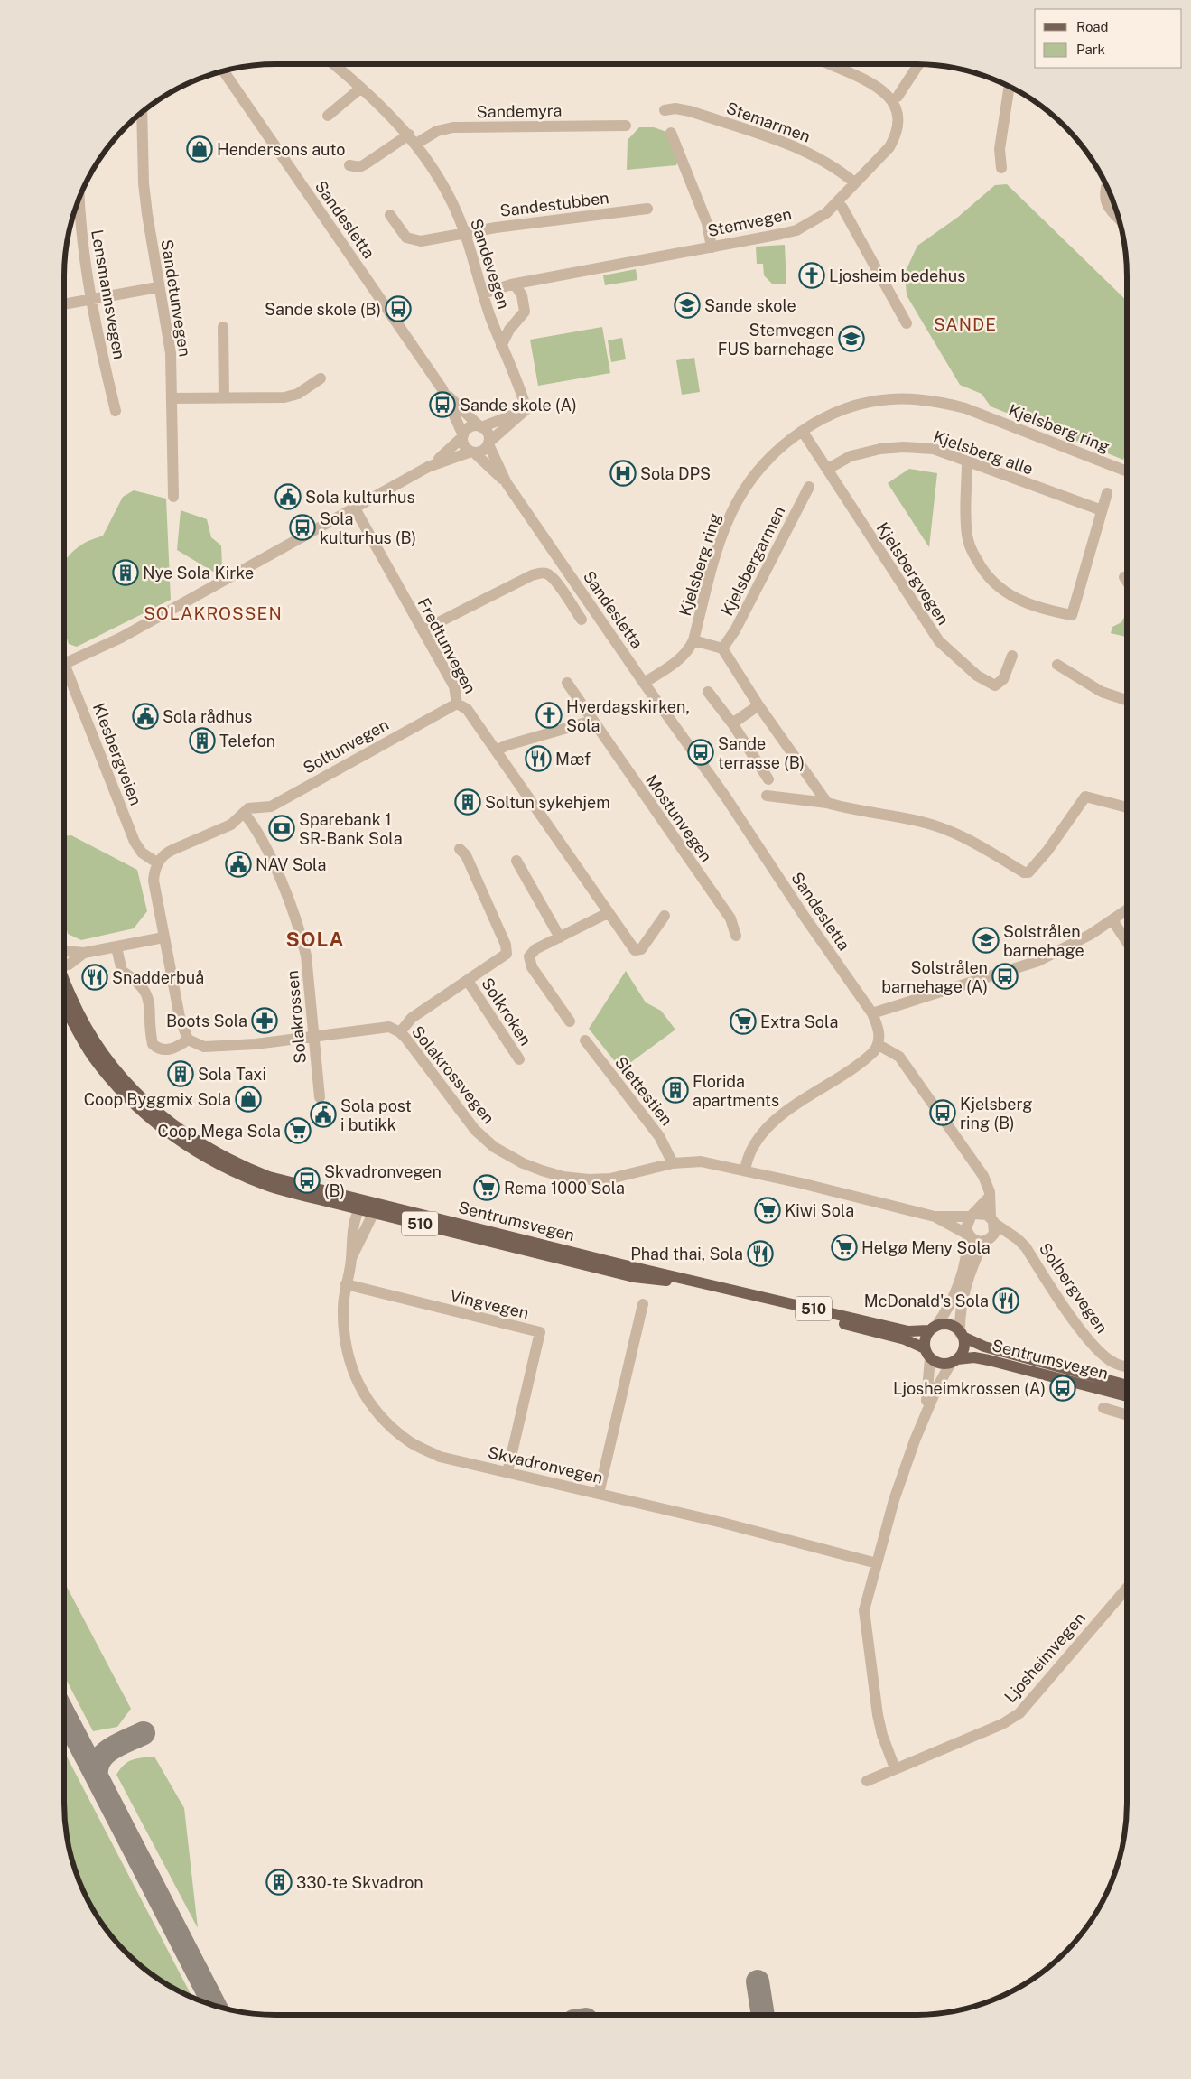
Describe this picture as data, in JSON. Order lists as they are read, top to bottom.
{
  "streets": {
    "main road": ["Sentrumsvegen", "510"],
    "street": [
      "Sandemyra",
      "Stemarmen",
      "Sandestubben",
      "Sandesletta",
      "Stemvegen",
      "Sandevegen",
      "Lensmannsvegen",
      "Sandetunvegen",
      "Kjelsberg ring",
      "Kjelsberg alle",
      "Kjelsbergarmen",
      "Kjelsbergvegen",
      "Fredtunvegen",
      "Soltunvegen",
      "Klesbergveien",
      "Mostunvegen",
      "Solkroken",
      "Solakrossen",
      "Solakrossvegen",
      "Slettestien",
      "Solbergvegen",
      "Vingvegen",
      "Skvadronvegen",
      "Ljosheimvegen"
    ]
  },
  "crossings": [
    ["Sandemyra", "Sandevegen"],
    ["Stemarmen", "Stemvegen"],
    ["Sandestubben", "Sandevegen"],
    ["Sandesletta", "Kjelsberg ring"],
    ["Stemvegen", "Sandevegen"],
    ["Kjelsberg ring", "Kjelsbergvegen"],
    ["Kjelsberg alle", "Kjelsbergvegen"],
    ["Fredtunvegen", "Soltunvegen"],
    ["Soltunvegen", "Solakrossen"],
    ["Solkroken", "Solakrossvegen"],
    ["Solakrossen", "Solakrossvegen"],
    ["Solakrossvegen", "Slettestien"],
    ["Sentrumsvegen", "Skvadronvegen"],
    ["Vingvegen", "Skvadronvegen"]
  ],
  "districts": ["SANDE", "SOLAKROSSEN", "SOLA"],
  "places": {
    "shop": ["Hendersons auto", "Coop Byggmix Sola"],
    "church": ["Ljosheim bedehus", "Hverdagskirken, Sola"],
    "school or university": ["Sande skole", "Stemvegen FUS barnehage", "Solstrålen barnehage"],
    "bus stop": [
      "Sande skole (B)",
      "Sande skole (A)",
      "Sola kulturhus (B)",
      "Sande terrasse (B)",
      "Solstrålen barnehage (A)",
      "Kjelsberg ring (B)",
      "Skvadronvegen (B)",
      "Ljosheimkrossen (A)"
    ],
    "hospital": ["Sola DPS"],
    "public building": [
      "Sola kulturhus",
      "Sola rådhus",
      "NAV Sola",
      "Sola post i butikk"
    ],
    "building": [
      "Nye Sola Kirke",
      "Telefon",
      "Soltun sykehjem",
      "Sola Taxi",
      "Florida apartments",
      "330-te Skvadron"
    ],
    "restaurant": [
      "Mæf",
      "Snadderbuå",
      "Phad thai, Sola",
      "McDonald's Sola"
    ],
    "bank": ["Sparebank 1 SR-Bank Sola"],
    "pharmacy": ["Boots Sola"],
    "supermarket": [
      "Extra Sola",
      "Coop Mega Sola",
      "Rema 1000 Sola",
      "Kiwi Sola",
      "Helgø Meny Sola"
    ]
  },
  "legend": ["Road", "Park"]
}
